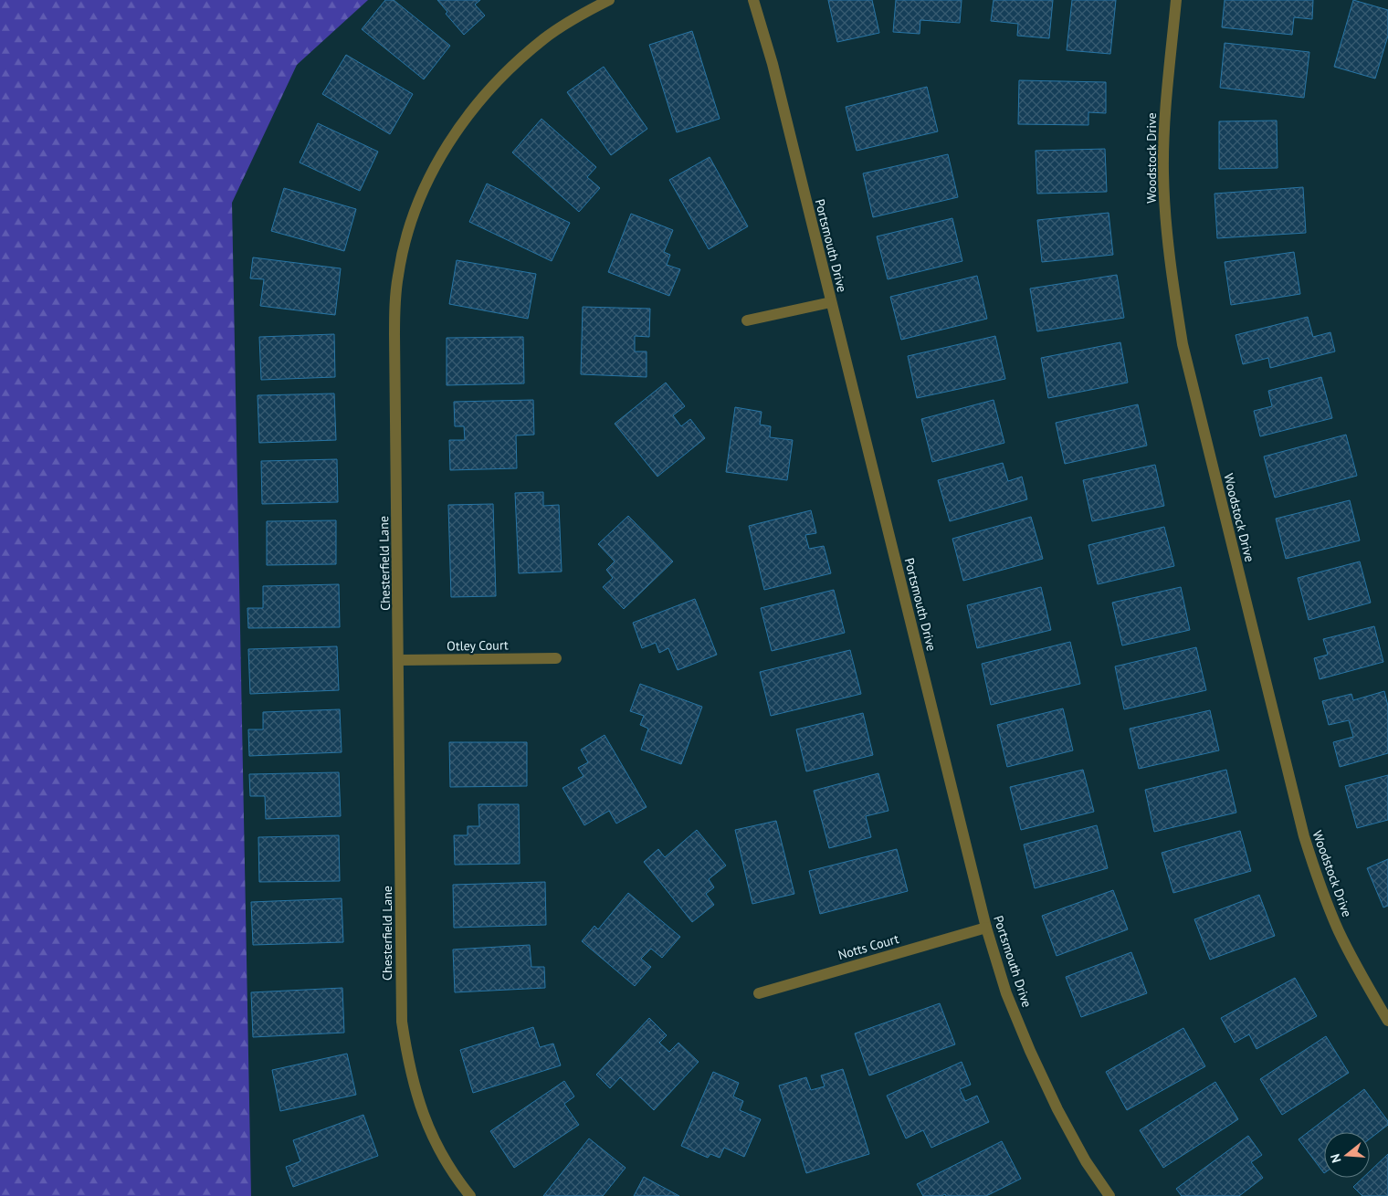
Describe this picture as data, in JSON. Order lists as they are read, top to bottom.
{
  "streets": {
    "street": [
      "Woodstock Drive",
      "Portsmouth Drive",
      "Chesterfield Lane",
      "Otley Court",
      "Notts Court"
    ]
  },
  "crossings": [
    ["Portsmouth Drive", "Notts Court"],
    ["Chesterfield Lane", "Otley Court"]
  ],
  "north": "left"
}
